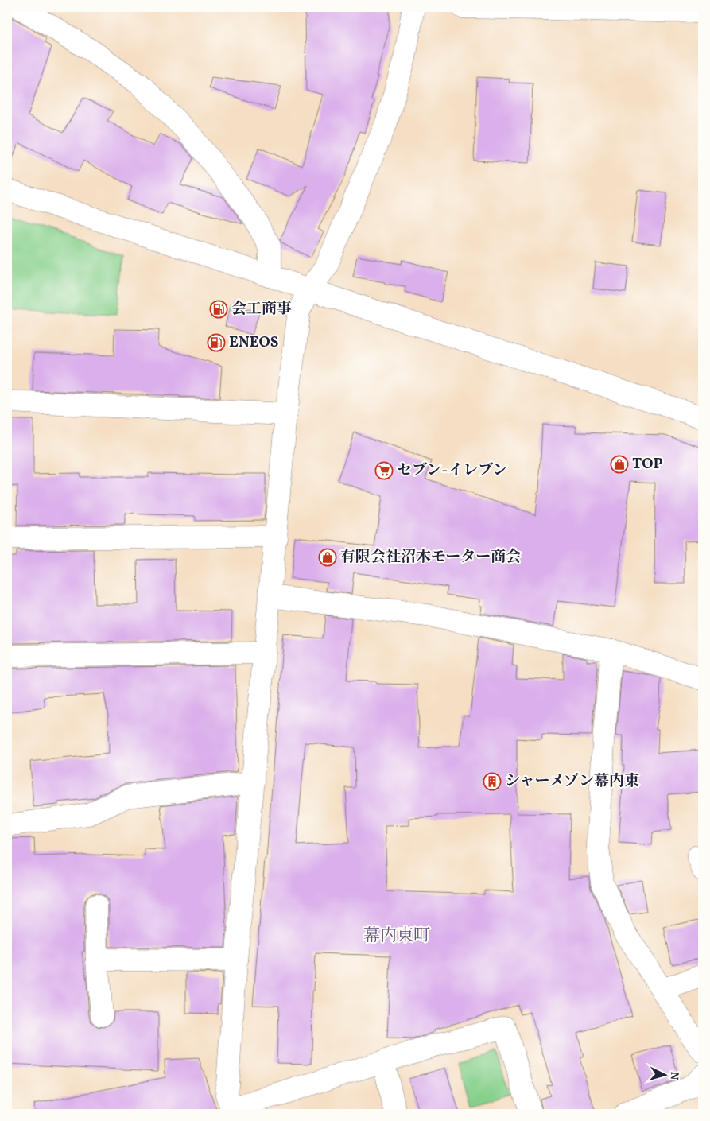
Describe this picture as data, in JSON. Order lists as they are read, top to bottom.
{
  "districts": ["幕内東町"],
  "places": {
    "fuel station": ["会工商事", "ENEOS"],
    "shop": ["TOP", "有限会社沼木モーター商会"],
    "supermarket": ["セブン-イレブン"],
    "building": ["シャーメゾン幕内東"]
  },
  "north": "right"
}
